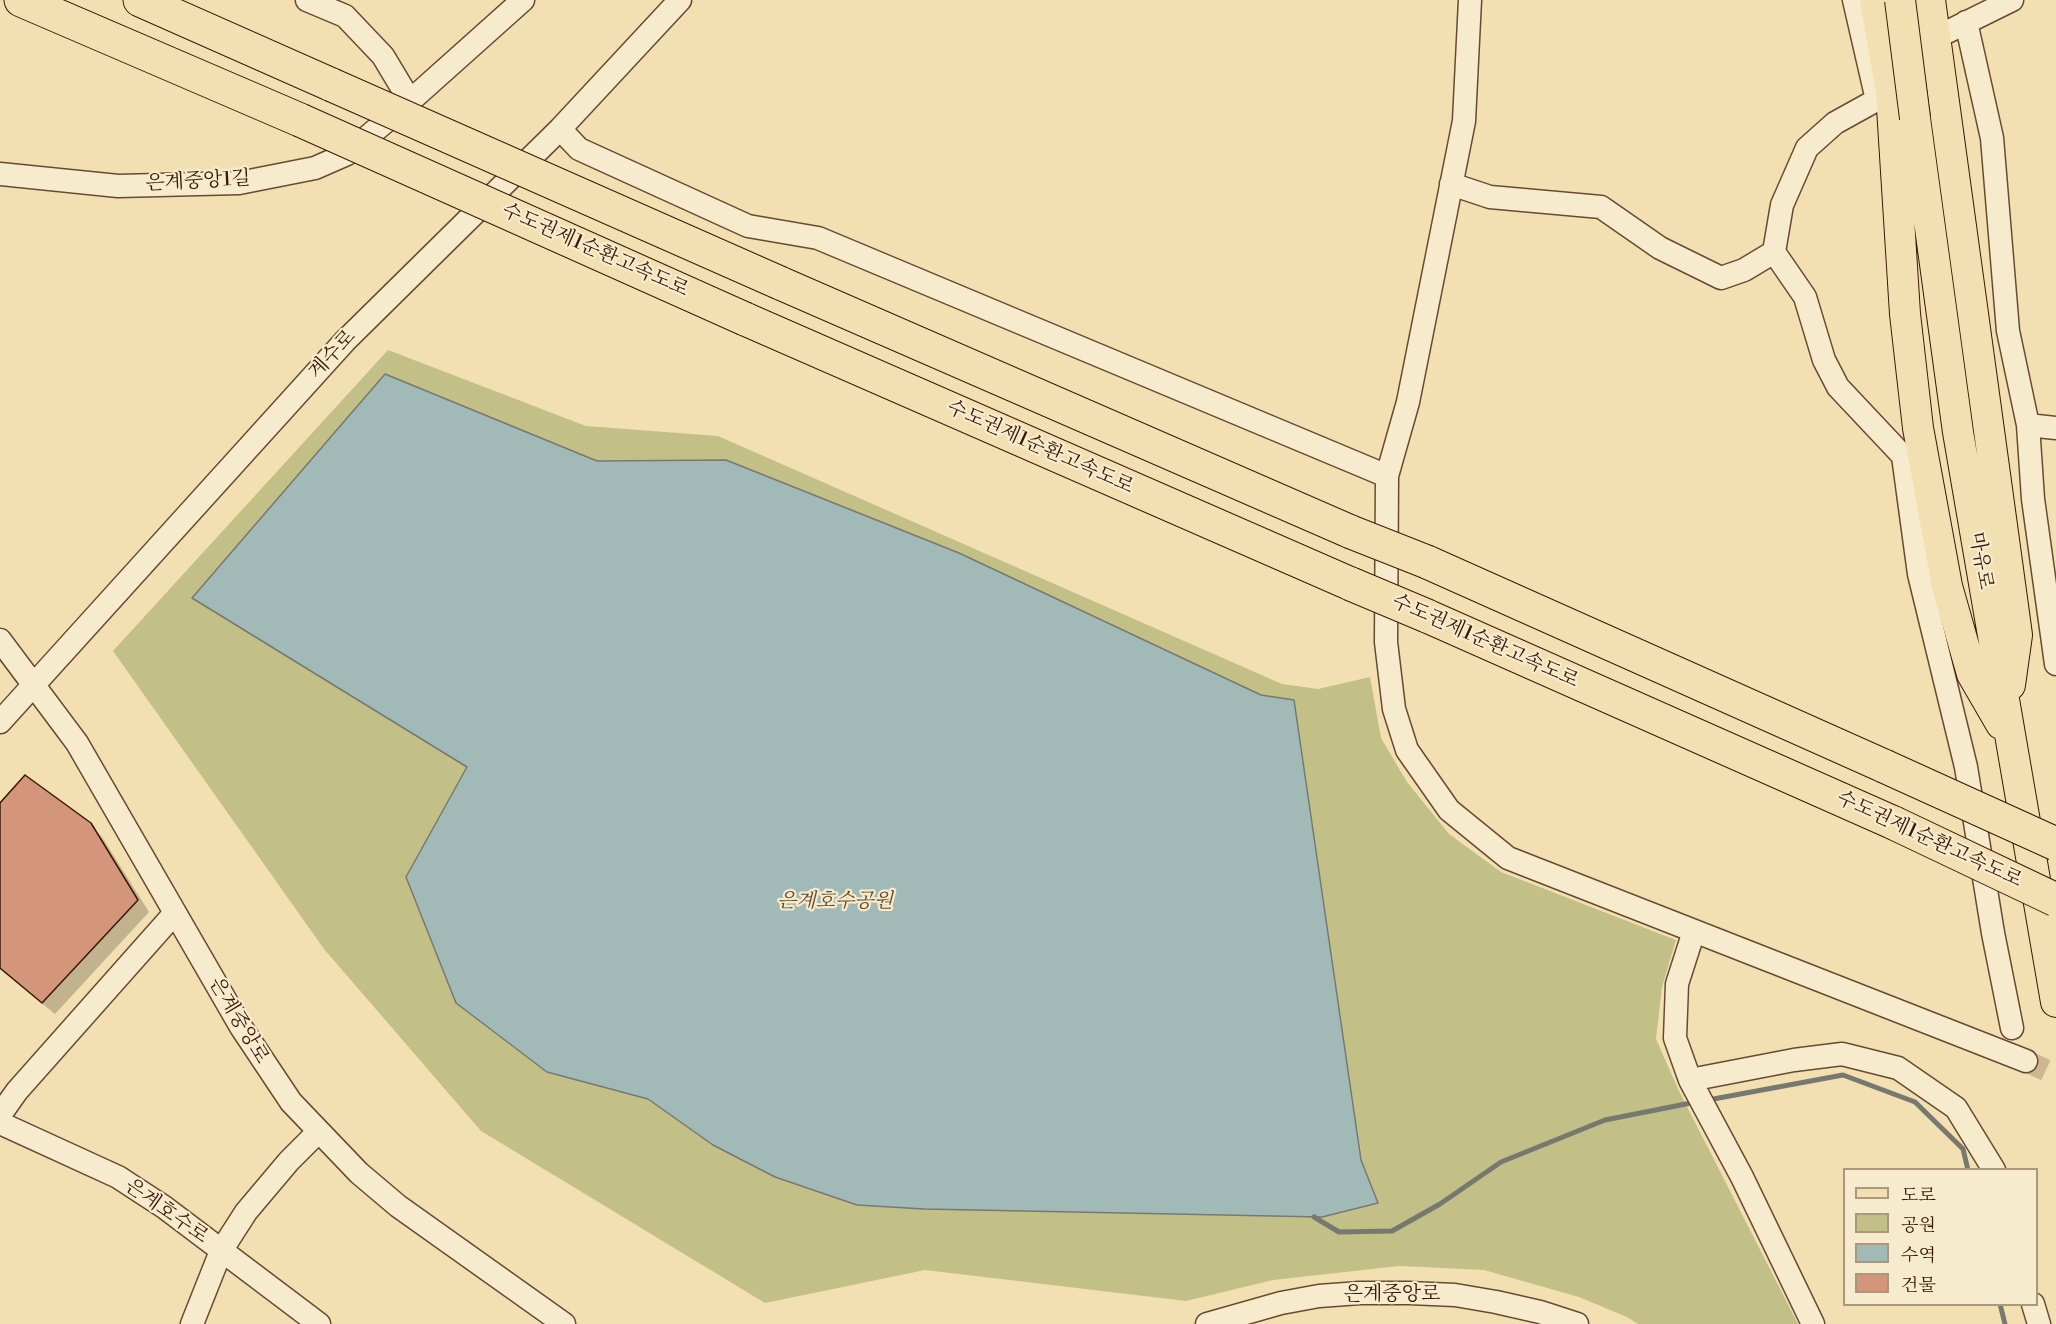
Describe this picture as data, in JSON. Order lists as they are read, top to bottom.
{
  "streets": {
    "highway": ["수도권제1순환고속도로"],
    "main road": ["마유로"],
    "street": [
      "은계중앙1길",
      "계수로",
      "은계중앙로",
      "은계호수로"
    ]
  },
  "crossings": [
    ["계수로", "은계중앙로"]
  ],
  "parks": ["은계호수공원"],
  "legend": [
    "도로",
    "공원",
    "수역",
    "건물"
  ]
}
